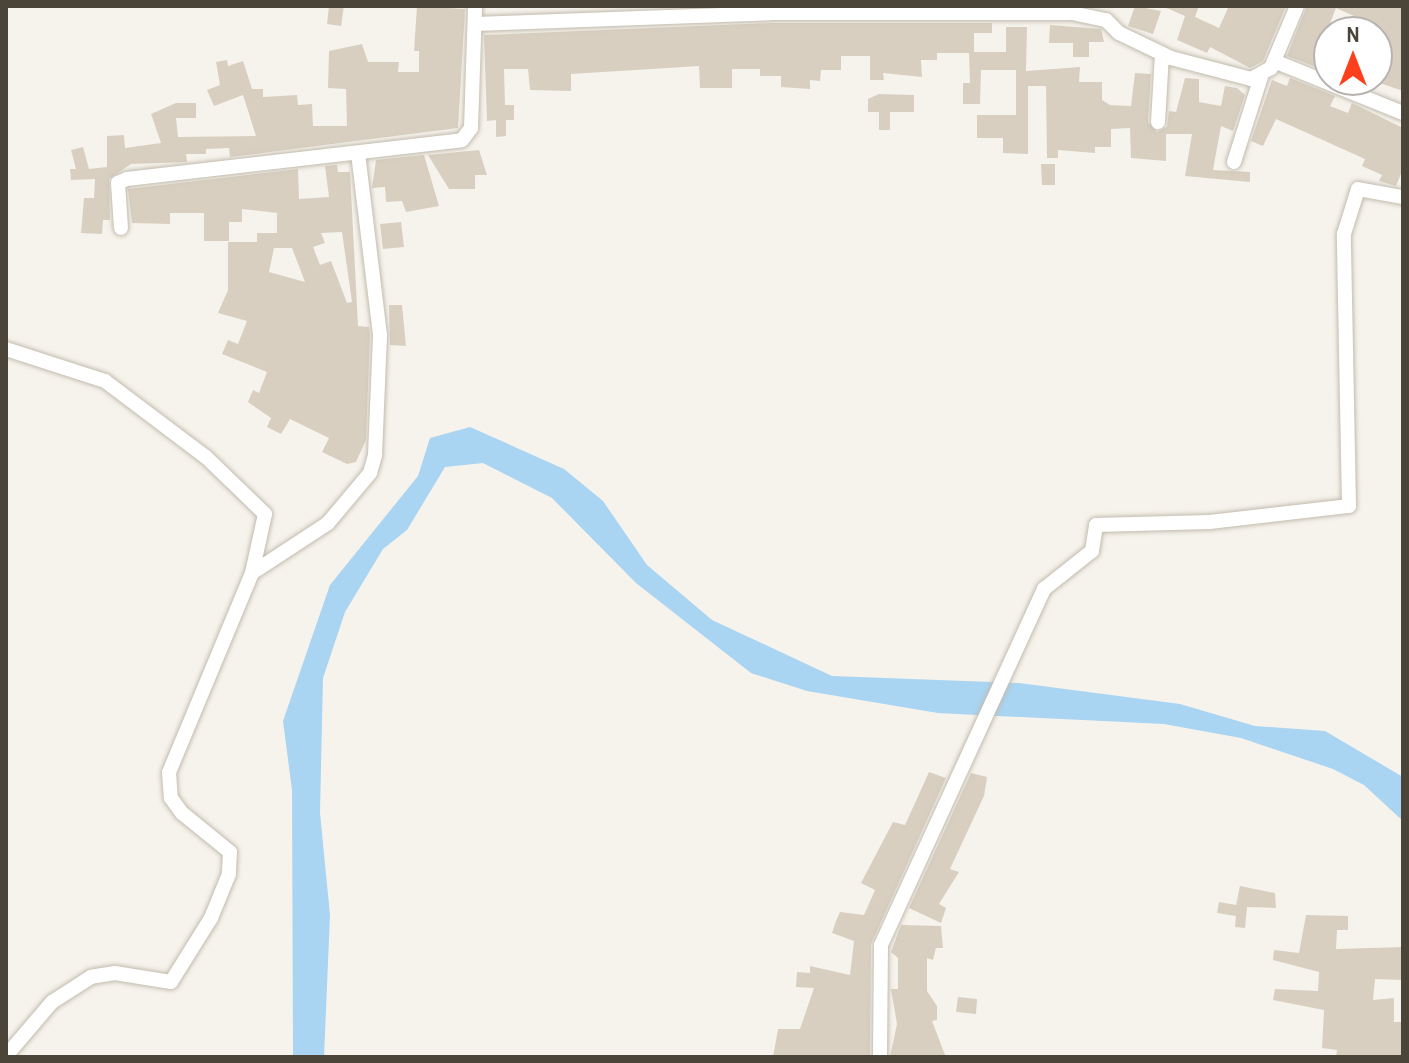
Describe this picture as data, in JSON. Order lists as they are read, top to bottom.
{
  "north": "top"
}
